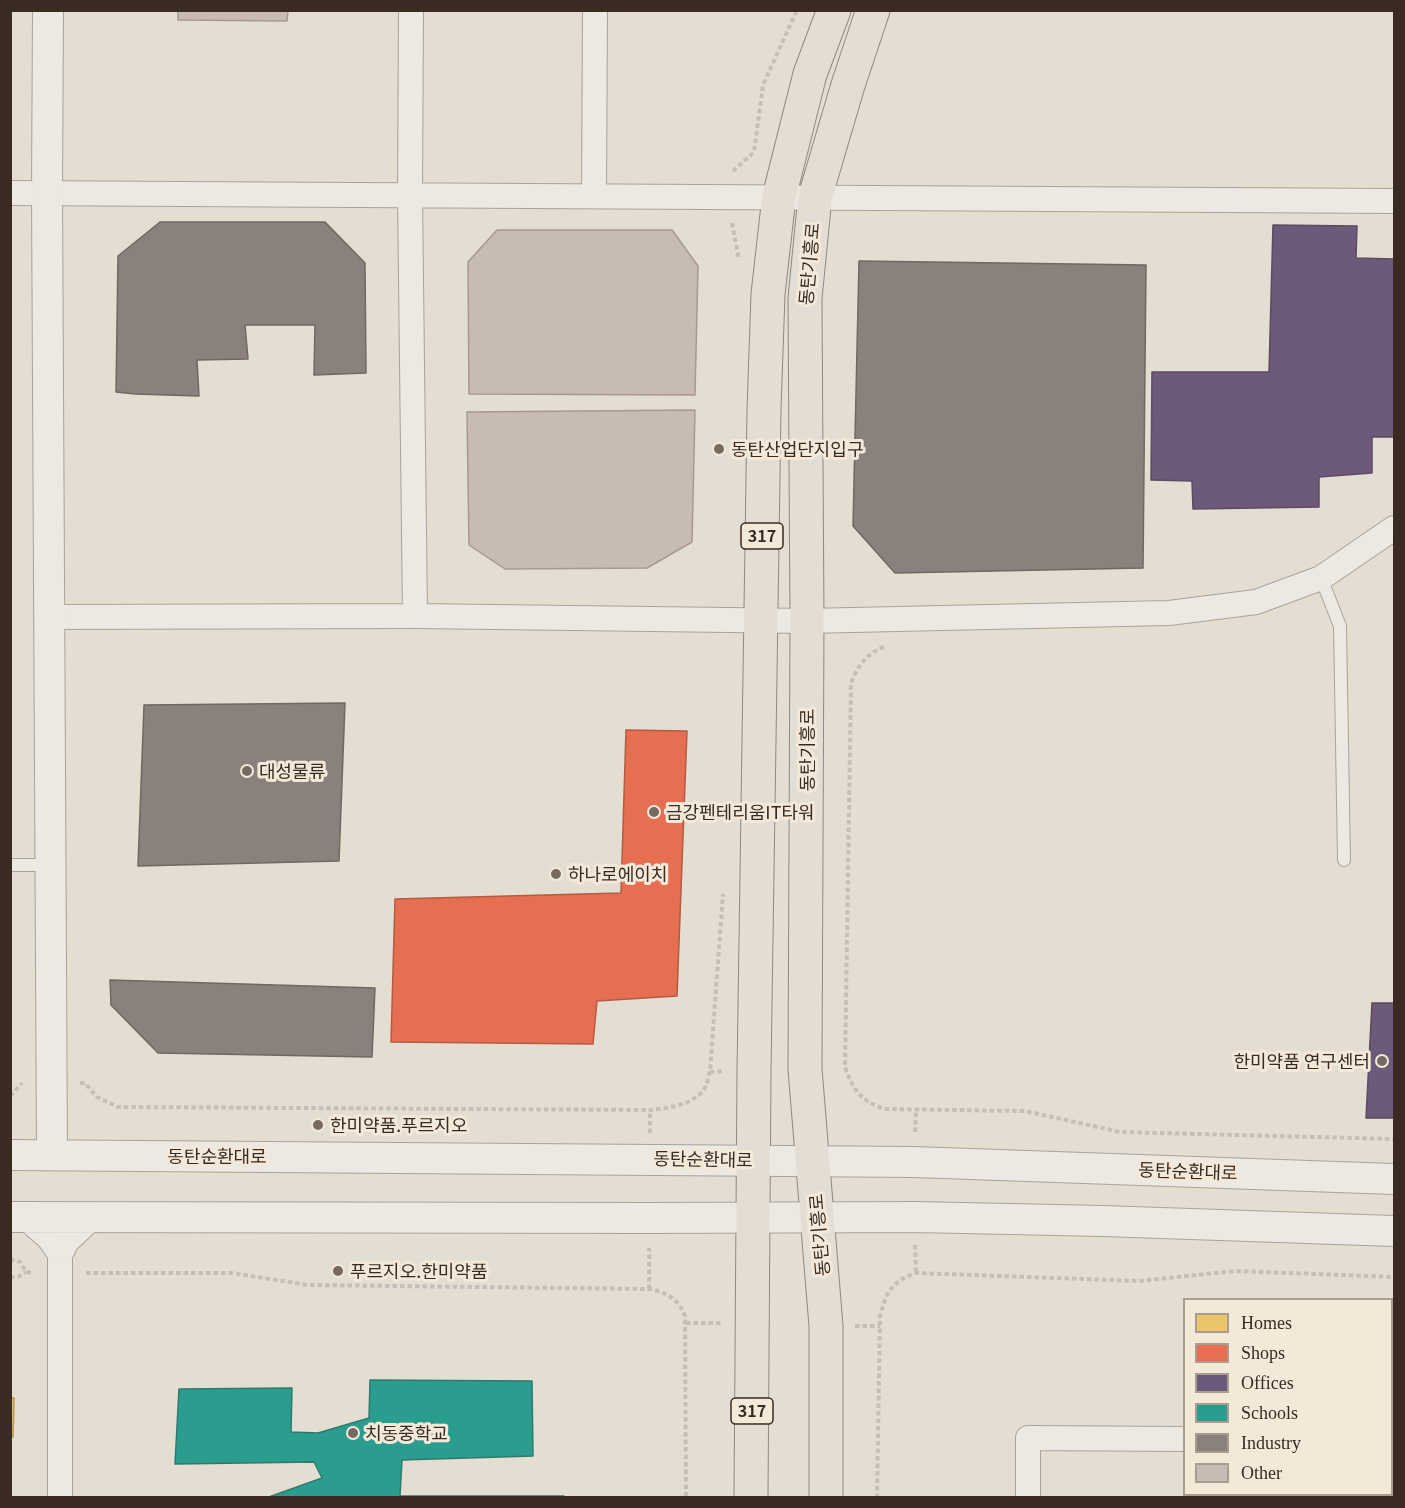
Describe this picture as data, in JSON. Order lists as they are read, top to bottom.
{
  "streets": {
    "main road": ["동탄기흥로", "317"],
    "street": ["동탄순환대로"]
  },
  "crossings": [
    ["동탄기흥로", "동탄순환대로"]
  ],
  "places": [
    "동탄산업단지입구",
    "대성물류",
    "금강펜테리움IT타워",
    "하나로에이치",
    "한미약품 연구센터",
    "한미약품.푸르지오",
    "푸르지오.한미약품",
    "치동중학교"
  ],
  "legend": [
    "Homes",
    "Shops",
    "Offices",
    "Schools",
    "Industry",
    "Other"
  ]
}
